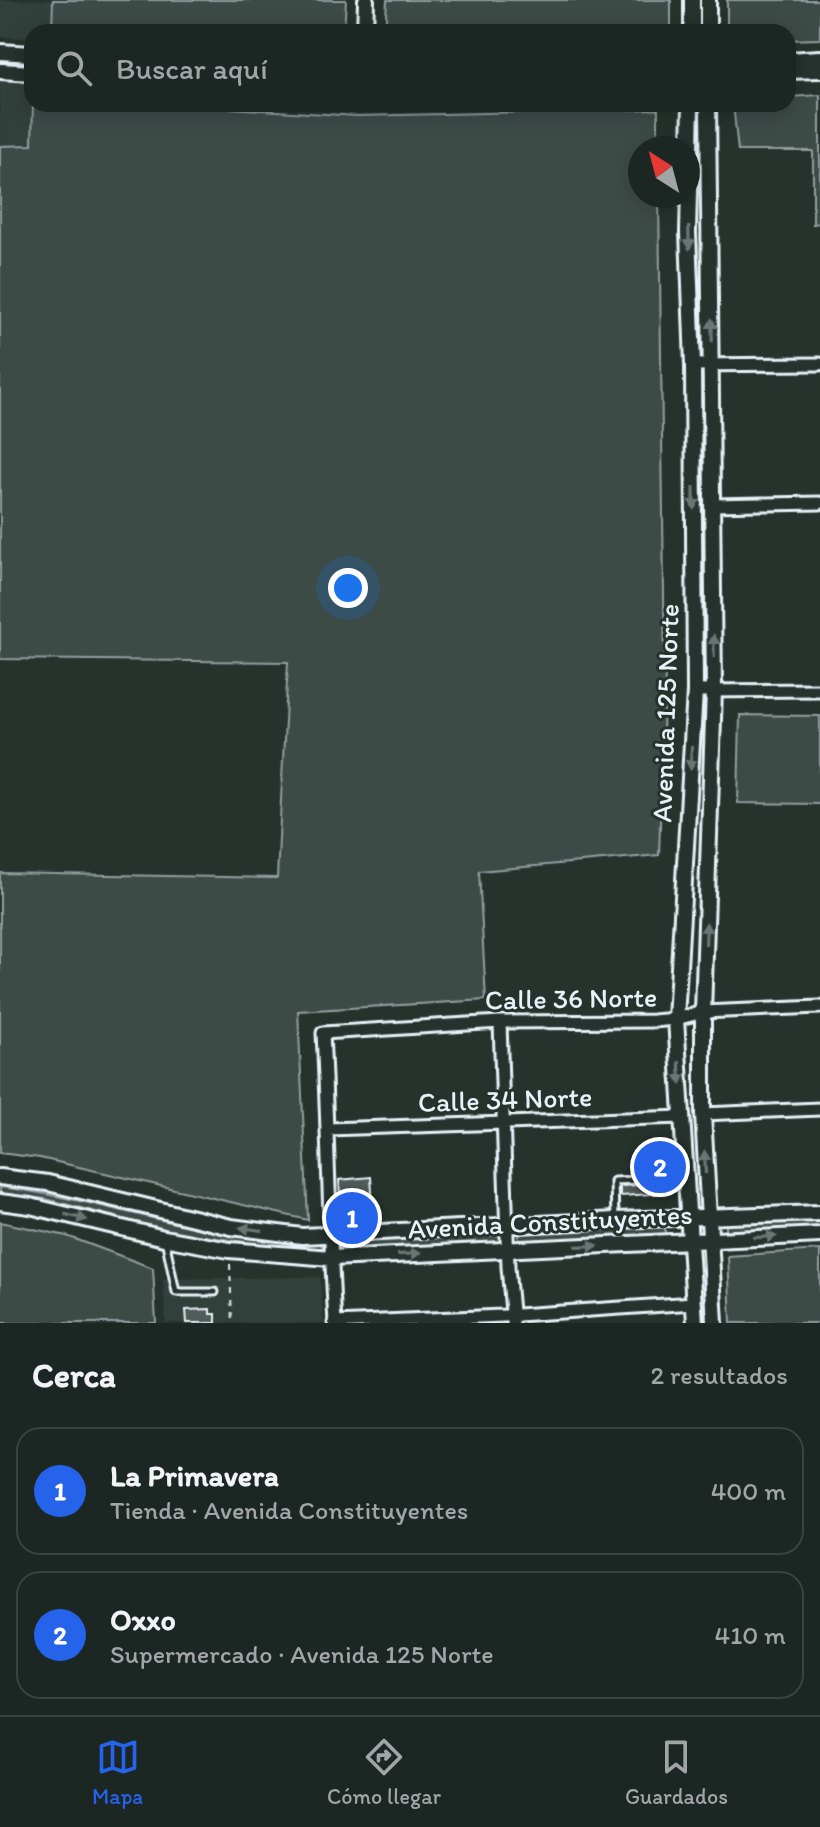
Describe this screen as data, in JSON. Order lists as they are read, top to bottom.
{
  "streets": {
    "main road": ["Avenida 125 Norte", "Avenida Constituyentes"],
    "street": ["Calle 36 Norte", "Calle 34 Norte"]
  },
  "crossings": [
    ["Avenida 125 Norte", "Calle 36 Norte"],
    ["Avenida 125 Norte", "Calle 34 Norte"],
    ["Avenida 125 Norte", "Avenida Constituyentes"],
    ["Calle 36 Norte", "Calle 34 Norte"]
  ],
  "north": "top left",
  "page": {
    "search": "Buscar aquí",
    "pins": ["2", "1"],
    "heading": ["Cerca", "2 resultados"],
    "list": [
      {
        "mark": "1",
        "name": "La Primavera",
        "note": "Tienda · Avenida Constituyentes",
        "value": "400 m"
      },
      {
        "mark": "2",
        "name": "Oxxo",
        "note": "Supermercado · Avenida 125 Norte",
        "value": "410 m"
      }
    ],
    "nav": ["Mapa", "Cómo llegar", "Guardados"]
  }
}
